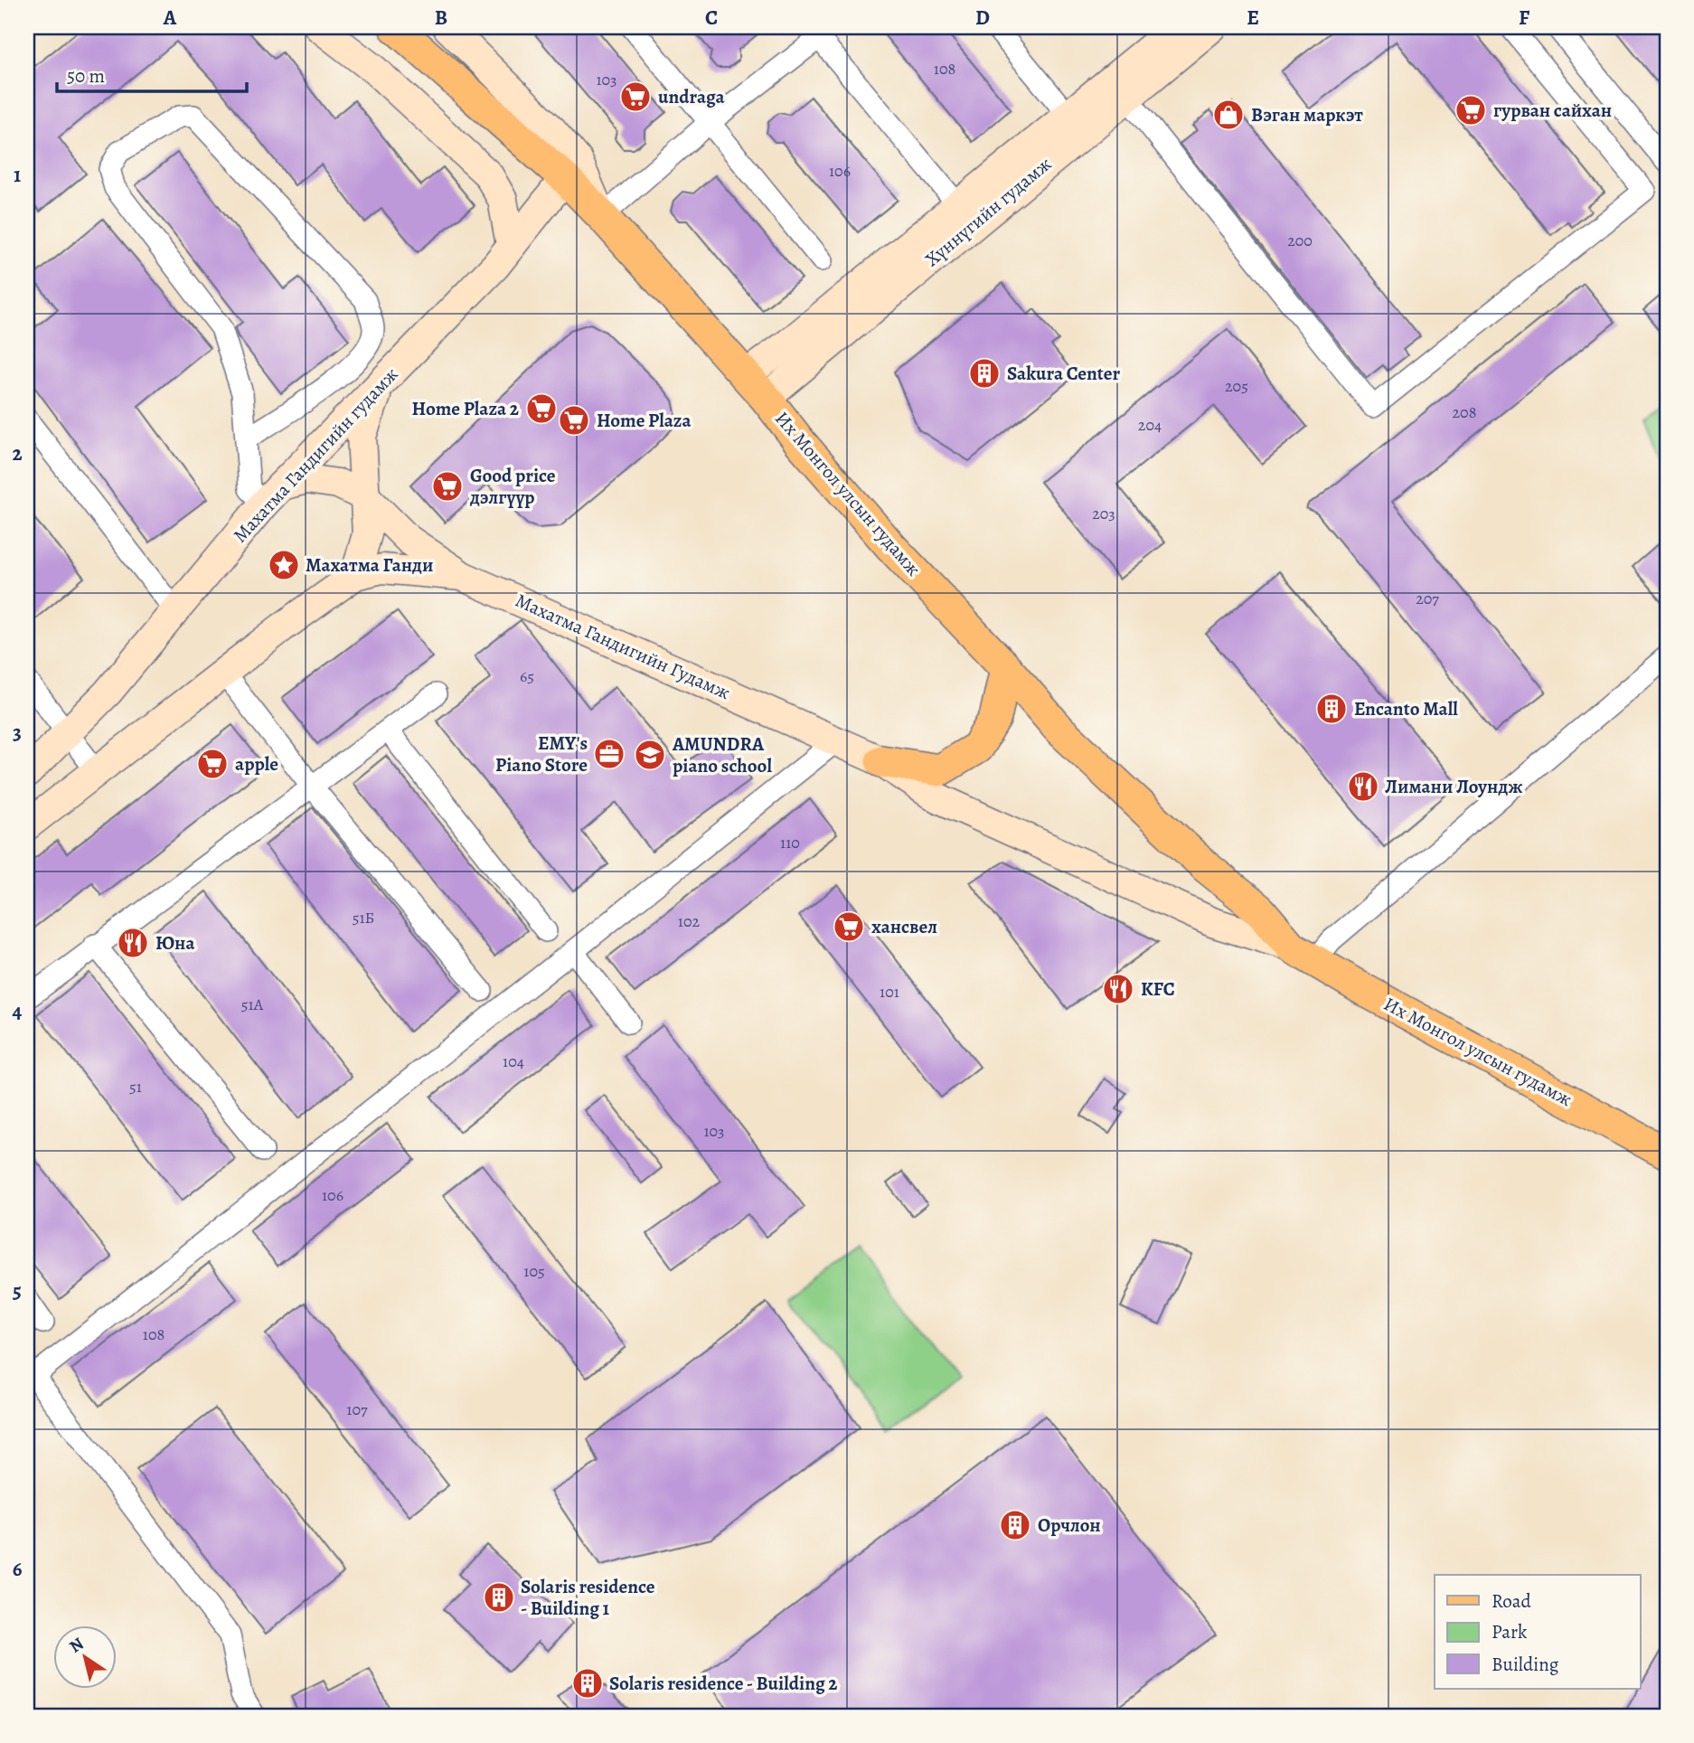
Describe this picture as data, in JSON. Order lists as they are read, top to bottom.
{
  "streets": {
    "main road": [
      "Хүннүгийн гудамж",
      "Махатма Гандигийн гудамж",
      "Их Монгол улсын гудамж",
      "Махатма Гандигийн Гудамж"
    ]
  },
  "crossings": [
    ["Хүннүгийн гудамж", "Их Монгол улсын гудамж"],
    ["Махатма Гандигийн гудамж", "Их Монгол улсын гудамж"],
    ["Их Монгол улсын гудамж", "Махатма Гандигийн Гудамж"]
  ],
  "places": {
    "supermarket": [
      "undraga",
      "гурван сайхан",
      "Home Plaza 2",
      "Home Plaza",
      "Good price дэлгүүр",
      "apple",
      "хансвел"
    ],
    "shop": ["Вэган маркэт"],
    "building": [
      "Sakura Center",
      "Encanto Mall",
      "Орчлон",
      "Solaris residence - Building 1",
      "Solaris residence - Building 2"
    ],
    "place": ["Махатма Ганди"],
    "office": ["EMY's Piano Store"],
    "school or university": ["AMUNDRA piano school"],
    "restaurant": ["Лимани Лоундж", "Юна", "KFC"]
  },
  "house_numbers": [
    "108",
    "103",
    "106",
    "200",
    "205",
    "208",
    "204",
    "203",
    "207",
    "65",
    "110",
    "51Б",
    "102",
    "101",
    "51A",
    "104",
    "51",
    "103",
    "106",
    "105",
    "108",
    "107"
  ],
  "legend": ["Road", "Park", "Building"],
  "scale_bar": "50 m",
  "north": "top left",
  "grid": {
    "columns": [
      "A",
      "B",
      "C",
      "D",
      "E",
      "F"
    ],
    "rows": [
      "1",
      "2",
      "3",
      "4",
      "5",
      "6"
    ]
  }
}
